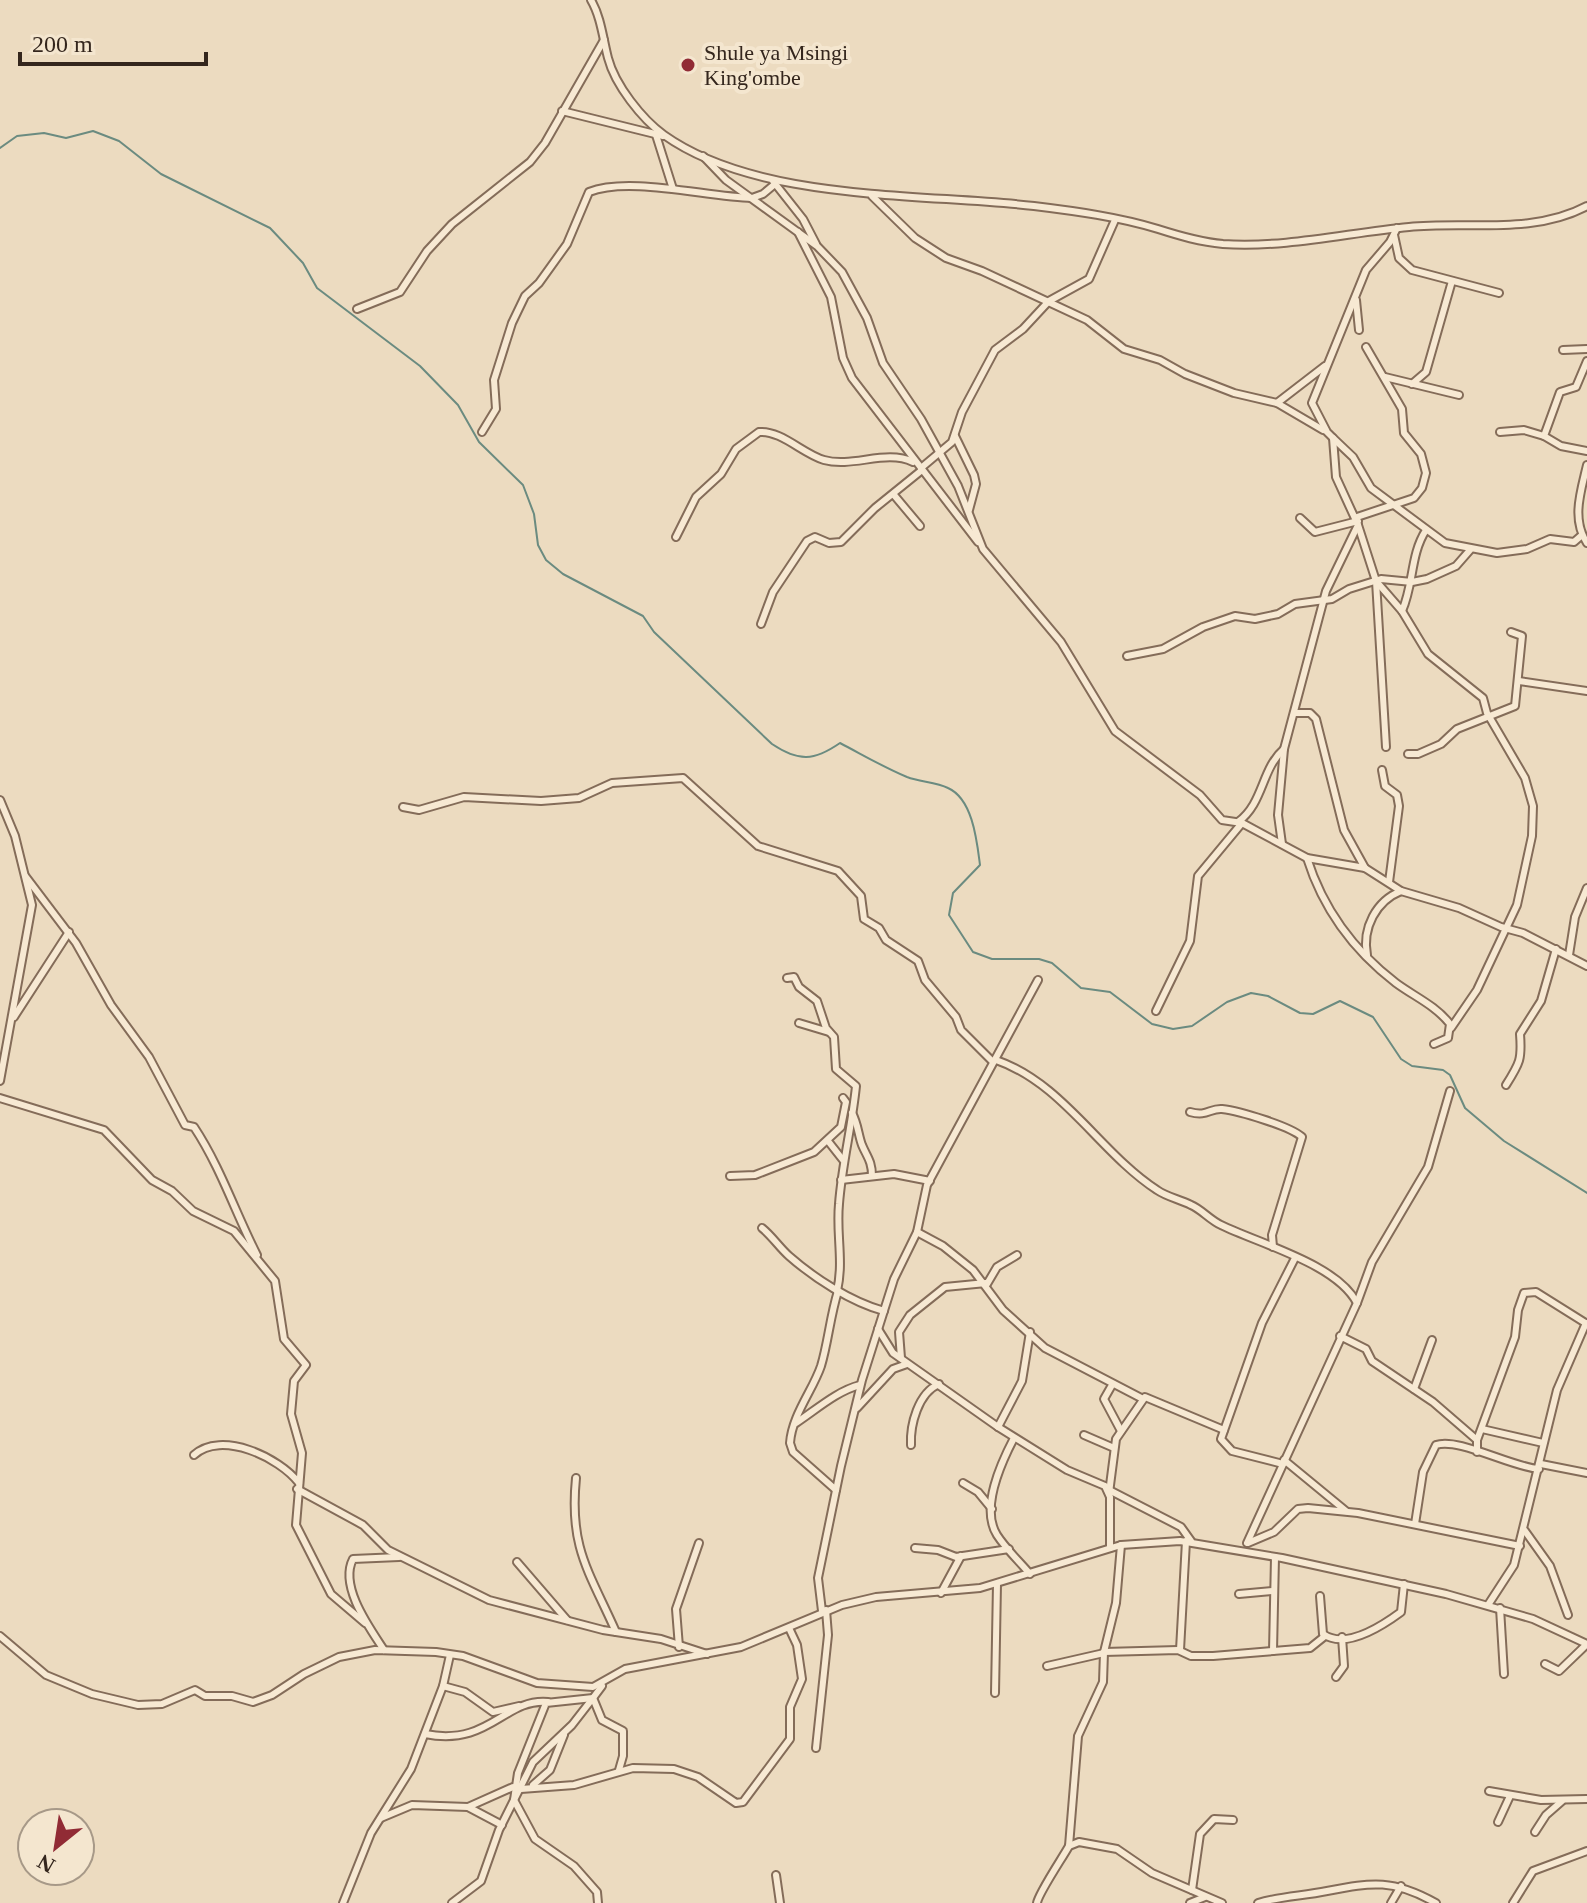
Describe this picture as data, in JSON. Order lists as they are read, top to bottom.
{
  "places": ["Shule ya Msingi King'ombe"],
  "scale_bar": "200 m",
  "north": "bottom left"
}
